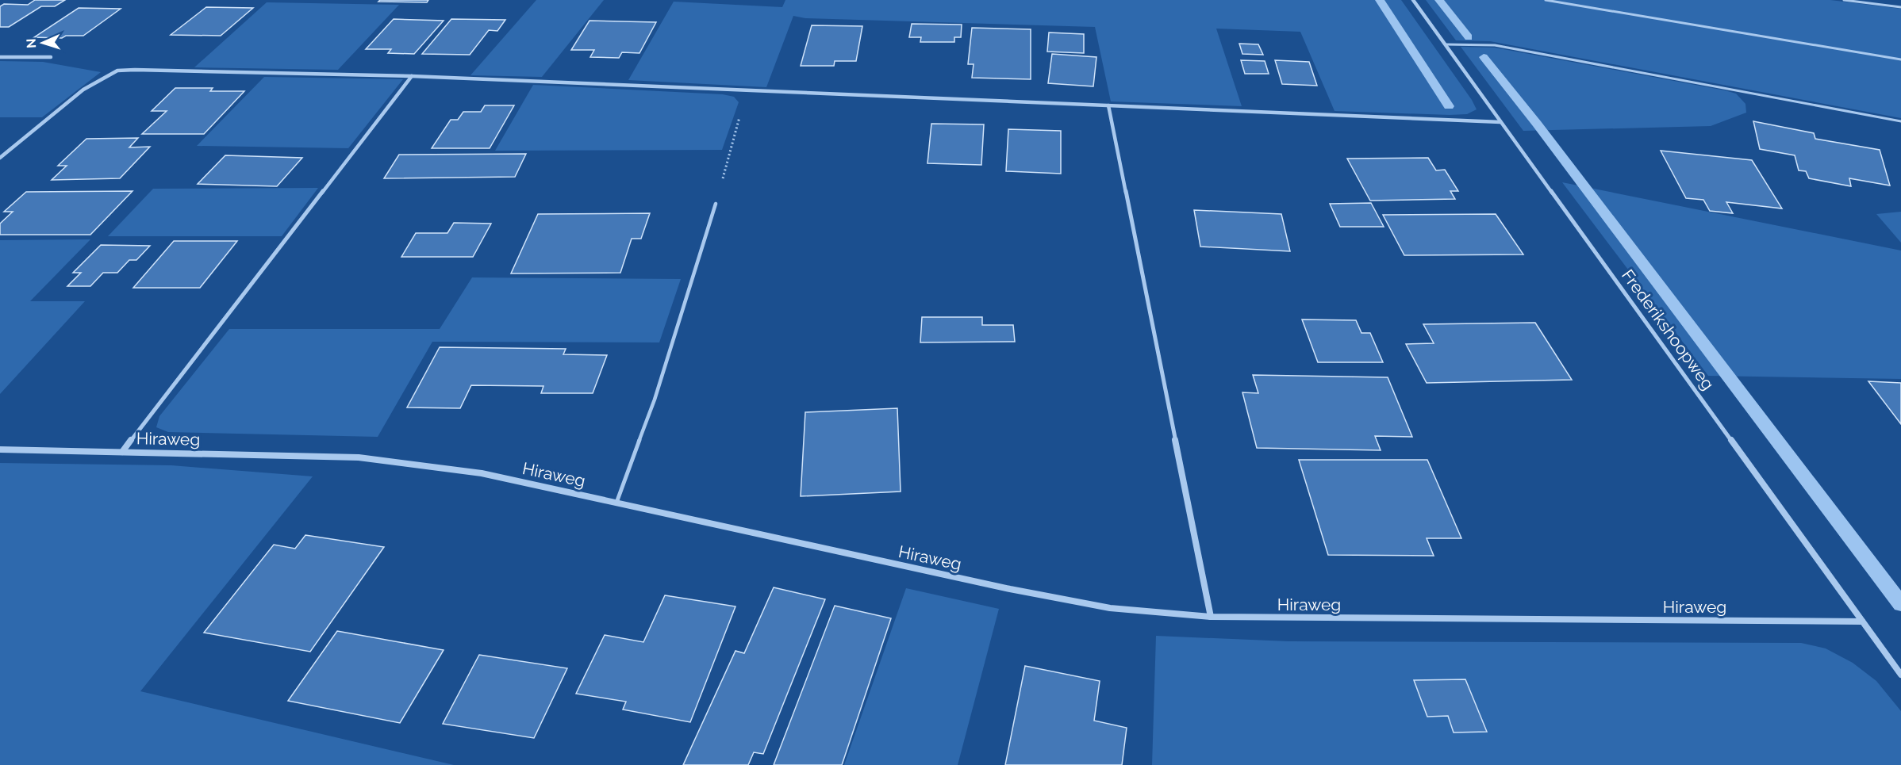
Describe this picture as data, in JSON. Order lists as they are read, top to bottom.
{
  "streets": {
    "street": ["Frederikshoopweg", "Hiraweg"]
  },
  "crossings": [
    ["Frederikshoopweg", "Hiraweg"]
  ],
  "north": "left"
}
